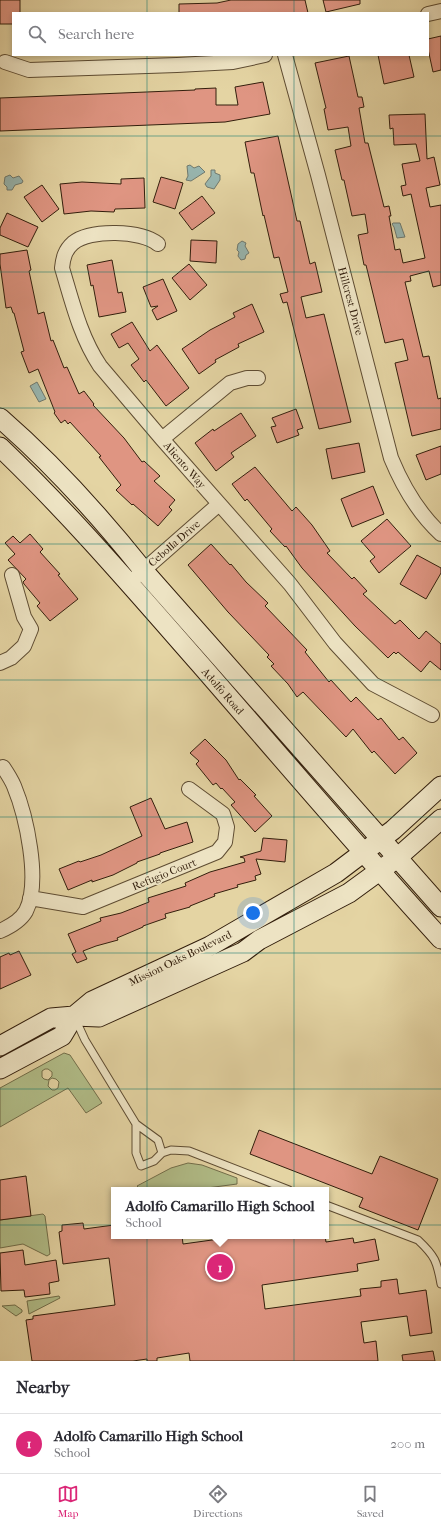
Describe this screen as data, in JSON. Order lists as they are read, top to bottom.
{
  "streets": {
    "main road": ["Adolfo Road", "Mission Oaks Boulevard"],
    "street": [
      "Hillcrest Drive",
      "Aliento Way",
      "Cebolla Drive",
      "Refugio Court"
    ]
  },
  "crossings": [
    ["Aliento Way", "Cebolla Drive"],
    ["Cebolla Drive", "Adolfo Road"],
    ["Adolfo Road", "Mission Oaks Boulevard"]
  ],
  "page": {
    "search": "Search here",
    "popup": ["Adolfo Camarillo High School", "School"],
    "pins": "1",
    "heading": "Nearby",
    "list": [
      {
        "mark": "1",
        "name": "Adolfo Camarillo High School",
        "note": "School",
        "value": "200 m"
      }
    ],
    "nav": ["Map", "Directions", "Saved"]
  }
}
